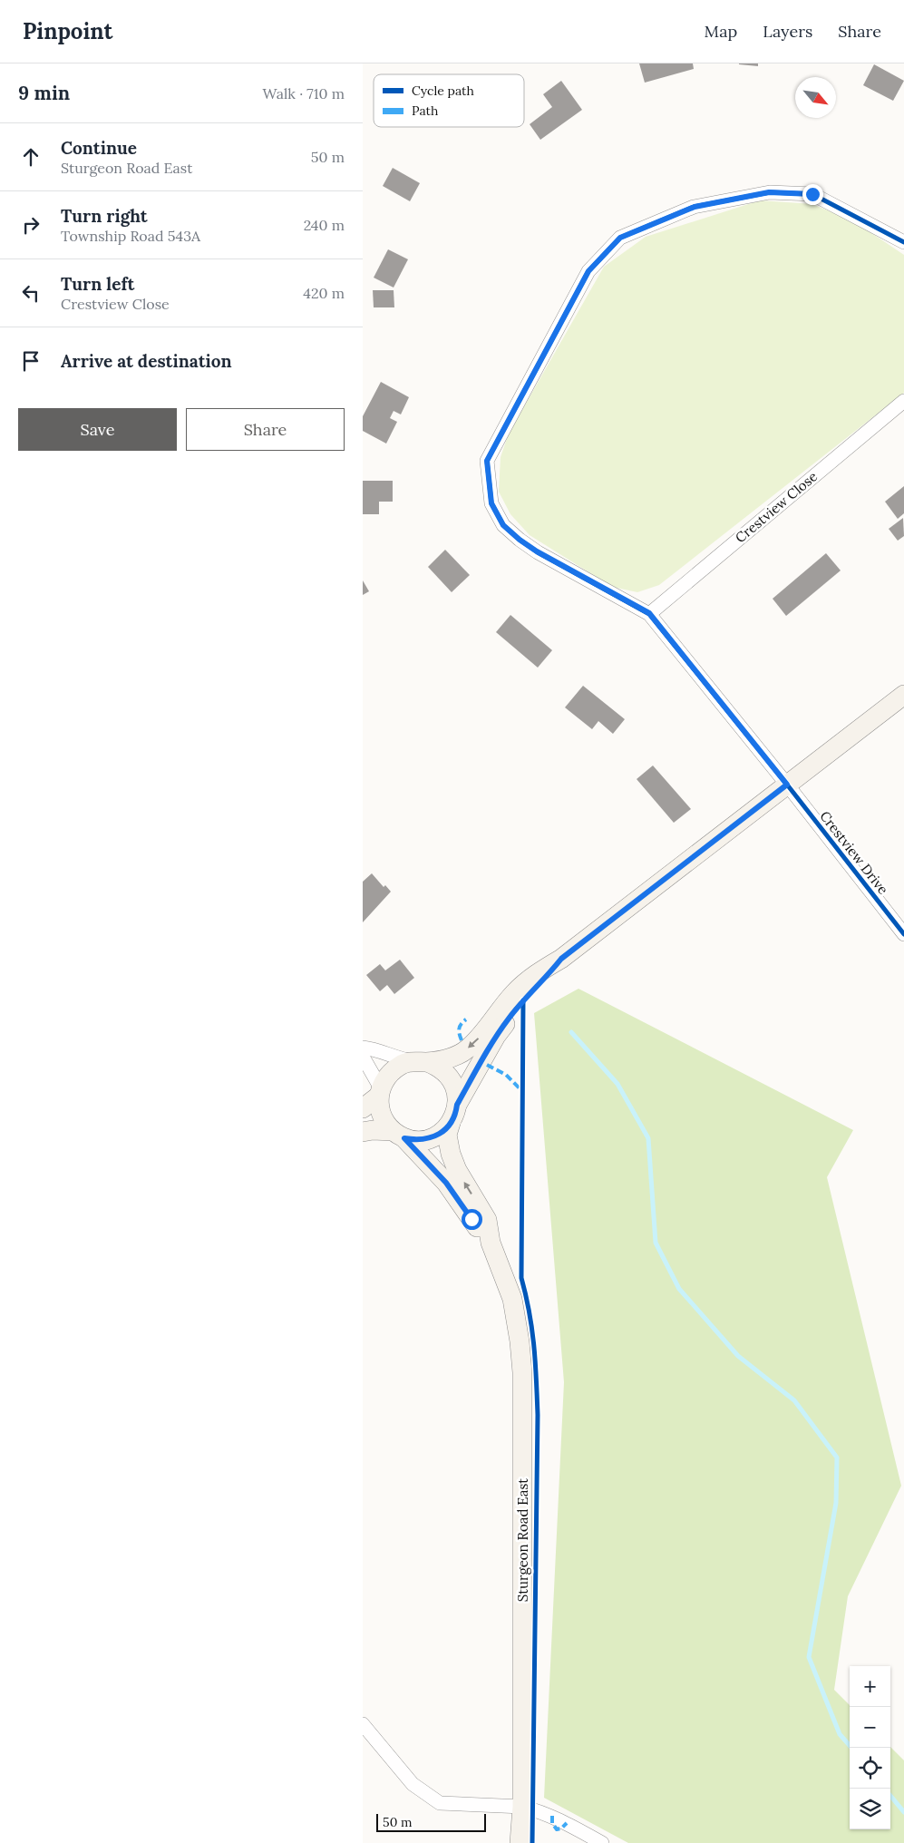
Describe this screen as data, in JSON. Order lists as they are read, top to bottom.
{
  "streets": {
    "main road": ["Sturgeon Road East"],
    "street": ["Crestview Close", "Crestview Drive"]
  },
  "legend": ["Cycle path", "Path"],
  "scale_bar": "50 m",
  "north": "bottom right",
  "page": {
    "header": "Pinpoint",
    "nav": ["Map", "Layers", "Share"],
    "heading": ["9 min", "Walk · 710 m"],
    "list": [
      ["Continue", "Sturgeon Road East", "50 m"],
      ["Turn right", "Township Road 543A", "240 m"],
      ["Turn left", "Crestview Close", "420 m"],
      "Arrive at destination"
    ],
    "buttons": ["Save", "Share"],
    "map_buttons": ["+", "−"],
    "scale": "50 m"
  }
}
